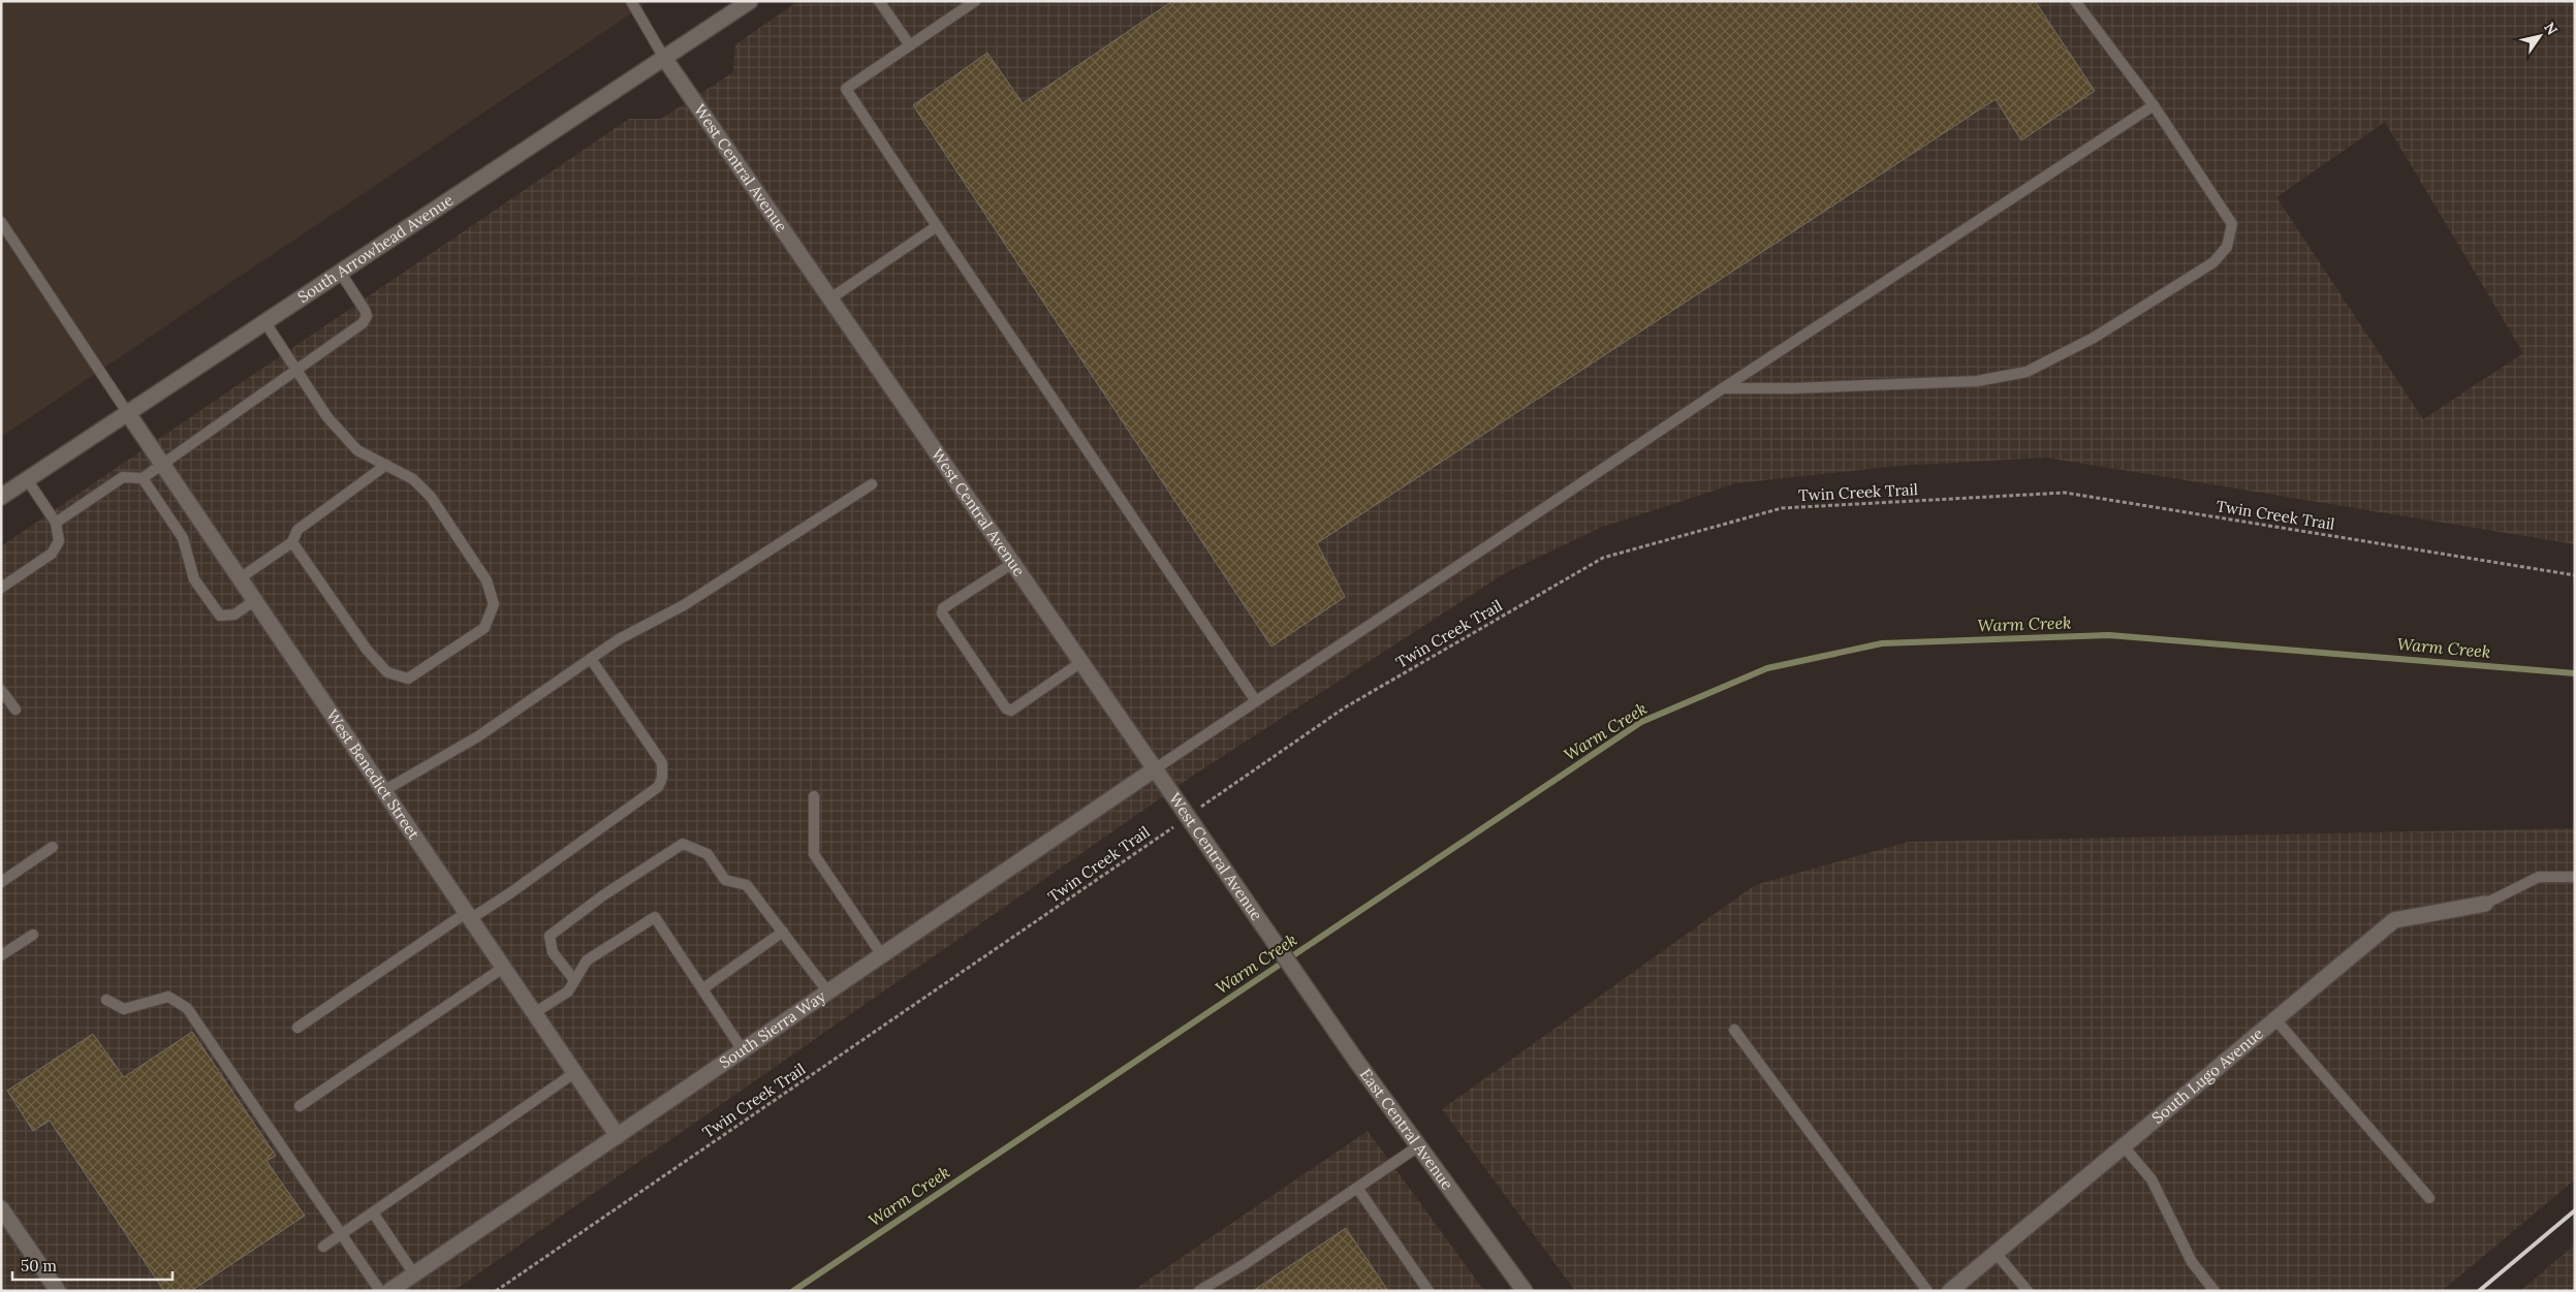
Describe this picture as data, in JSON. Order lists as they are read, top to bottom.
{
  "streets": {
    "street": [
      "West Central Avenue",
      "South Arrowhead Avenue",
      "West Benedict Street",
      "South Sierra Way",
      "South Lugo Avenue",
      "East Central Avenue"
    ],
    "path": ["Twin Creek Trail"]
  },
  "crossings": [
    ["West Central Avenue", "South Arrowhead Avenue"],
    ["West Central Avenue", "Twin Creek Trail"],
    ["West Central Avenue", "South Sierra Way"],
    ["West Central Avenue", "East Central Avenue"],
    ["South Arrowhead Avenue", "West Benedict Street"],
    ["West Benedict Street", "South Sierra Way"]
  ],
  "water": ["Warm Creek"],
  "scale_bar": "50 m",
  "north": "top right"
}
